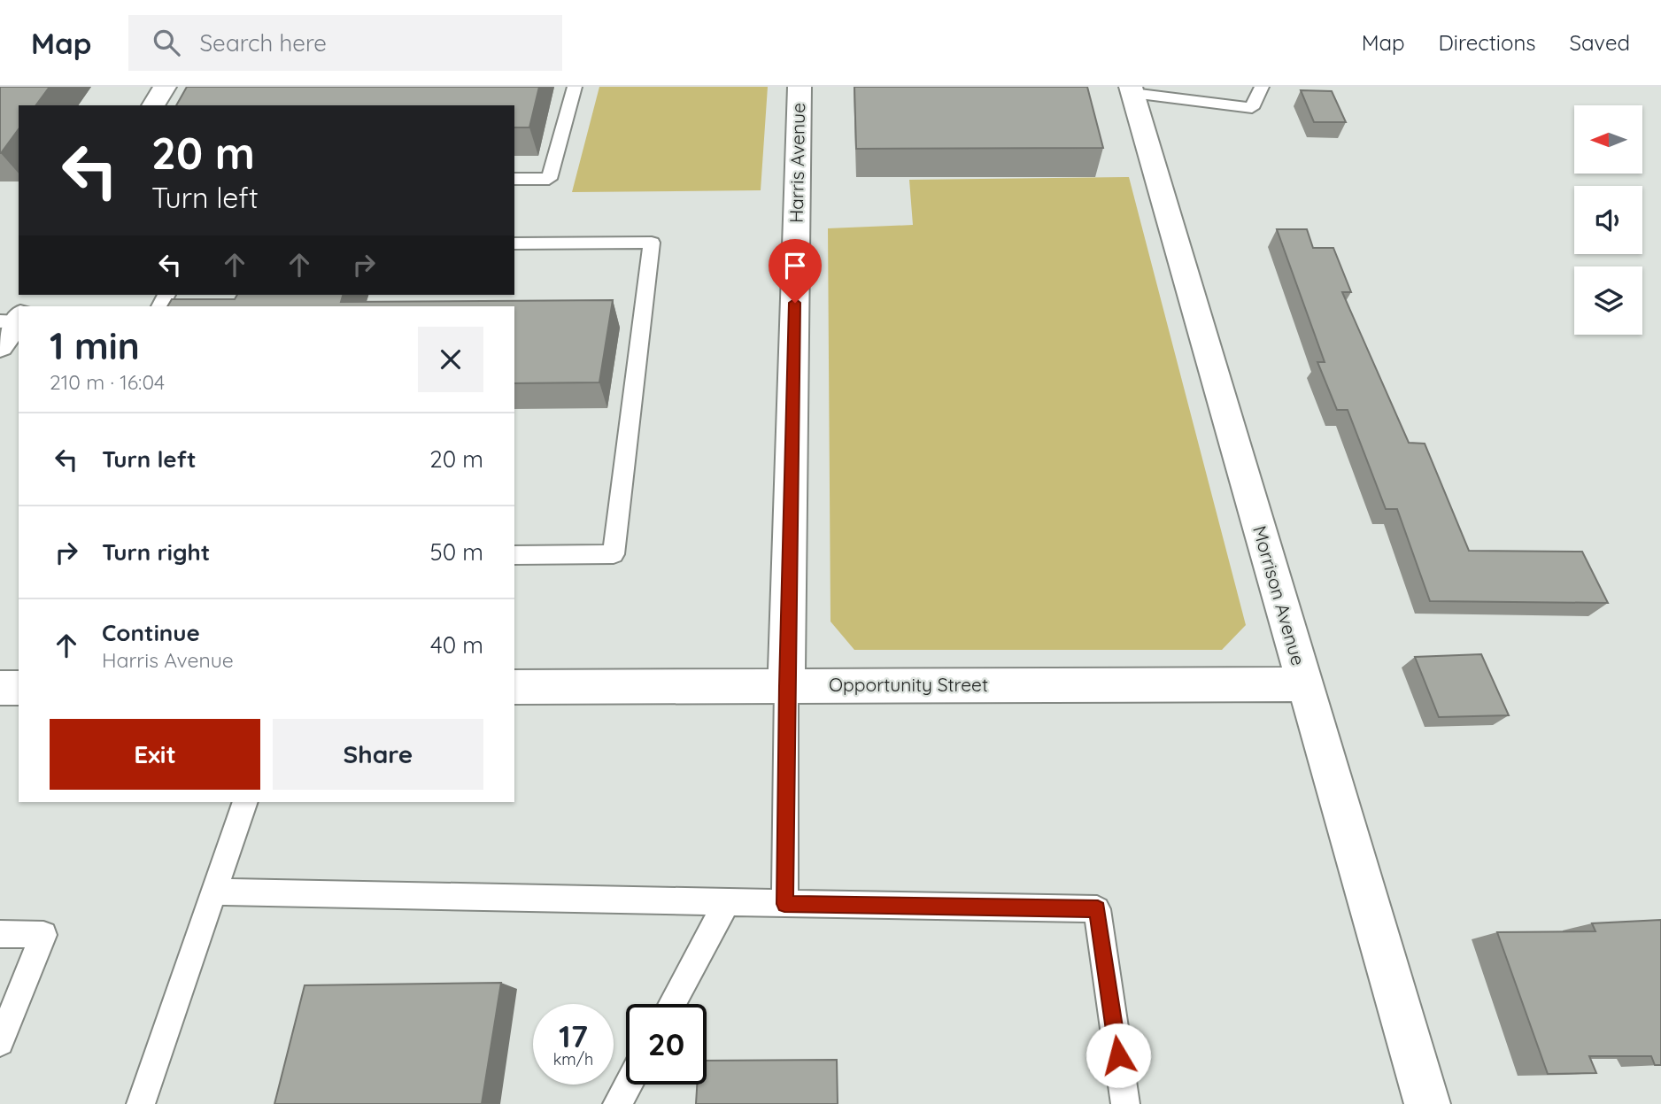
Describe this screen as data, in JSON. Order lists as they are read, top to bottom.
{
  "streets": {
    "street": ["Harris Avenue", "Morrison Avenue", "Opportunity Street"]
  },
  "crossings": [
    ["Harris Avenue", "Opportunity Street"],
    ["Morrison Avenue", "Opportunity Street"]
  ],
  "north": "left",
  "page": {
    "header": "Map",
    "search": "Search here",
    "nav": ["Map", "Directions", "Saved"],
    "turn": ["20 m", "Turn left"],
    "heading": ["1 min", "210 m · 16:04"],
    "list": [
      {
        "name": "Turn left",
        "value": "20 m"
      },
      {
        "name": "Turn right",
        "value": "50 m"
      },
      {
        "name": "Continue",
        "note": "Harris Avenue",
        "value": "40 m"
      }
    ],
    "buttons": ["Exit", "Share"],
    "speed": "17 km/h",
    "limit": "20"
  }
}
